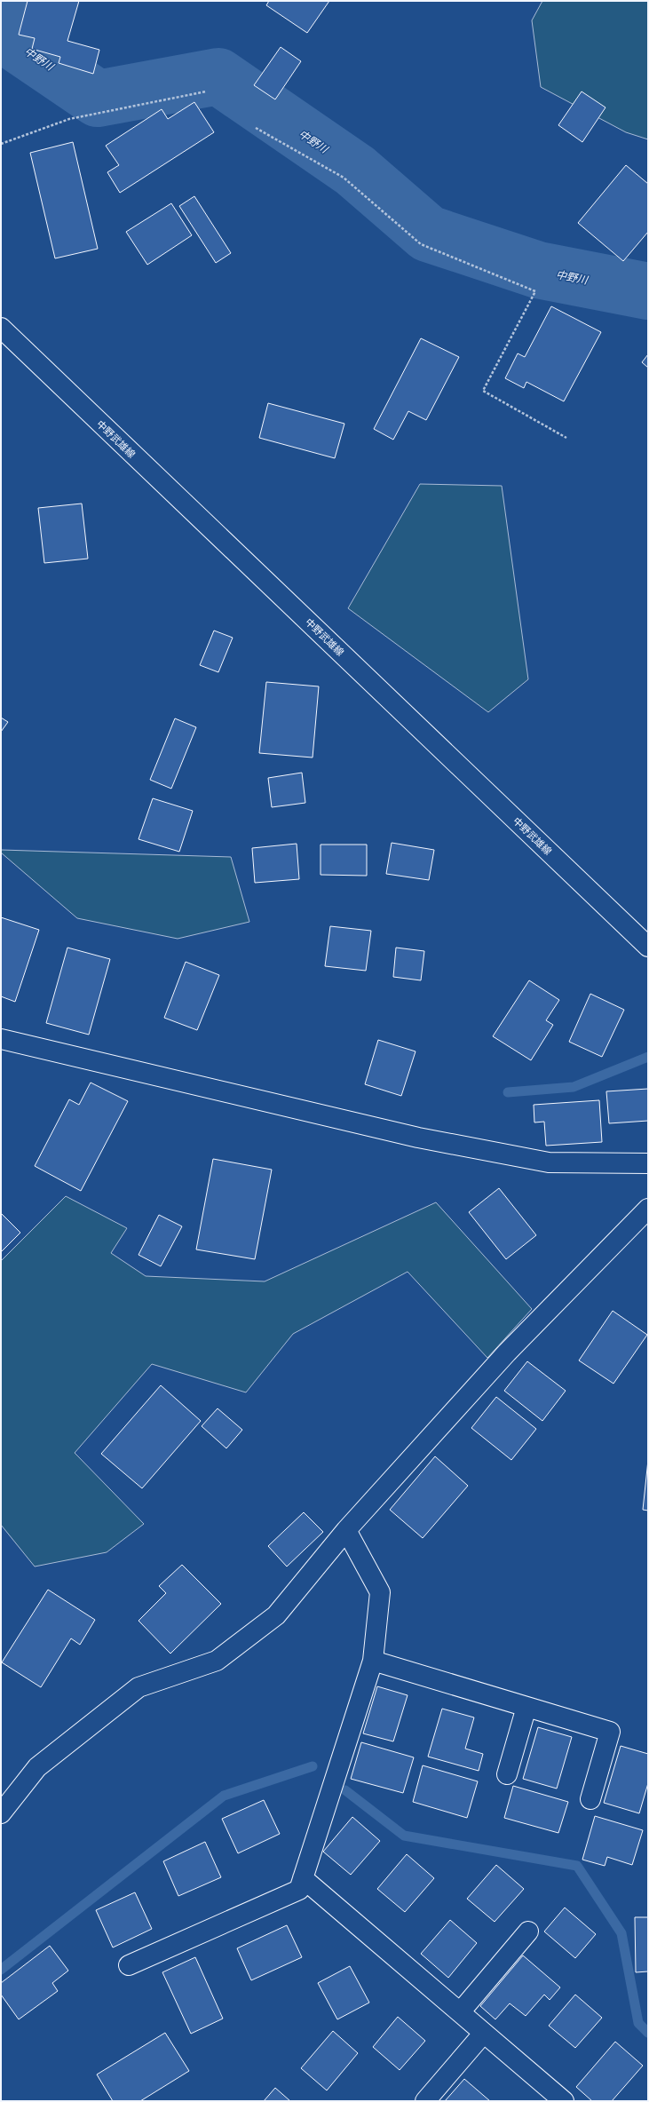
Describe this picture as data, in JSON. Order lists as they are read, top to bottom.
{
  "streets": {
    "street": ["中野武雄線"]
  },
  "water": ["中野川"]
}
